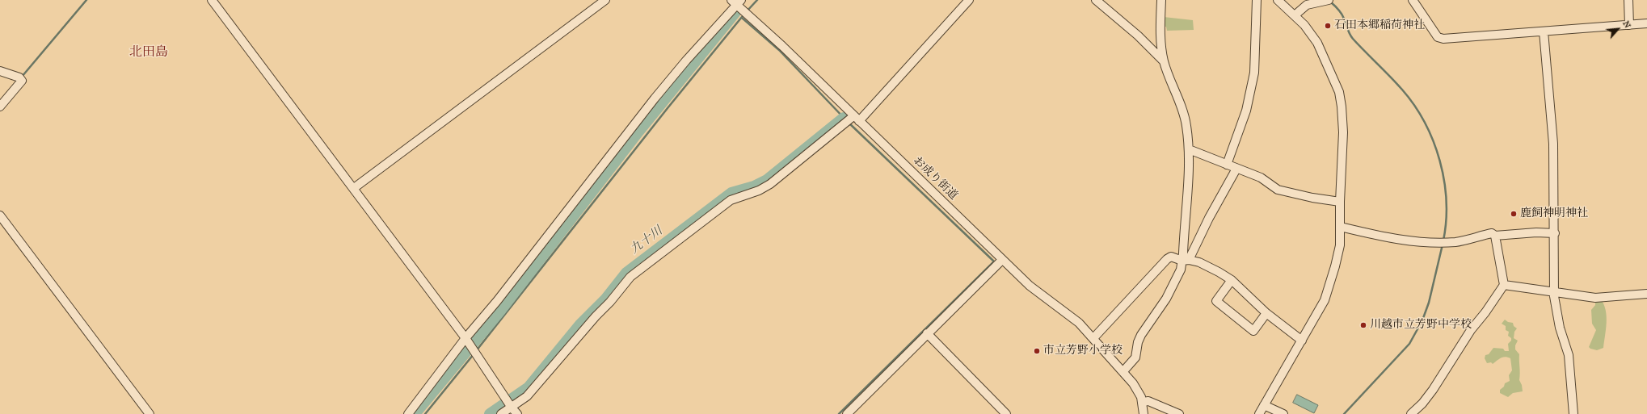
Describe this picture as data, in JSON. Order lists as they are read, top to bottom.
{
  "streets": {
    "street": ["お成り街道"]
  },
  "districts": ["北田島"],
  "water": ["九十川"],
  "places": [
    "石田本郷稲荷神社",
    "鹿飼神明神社",
    "川越市立芳野中学校",
    "市立芳野小学校"
  ],
  "north": "top right"
}
